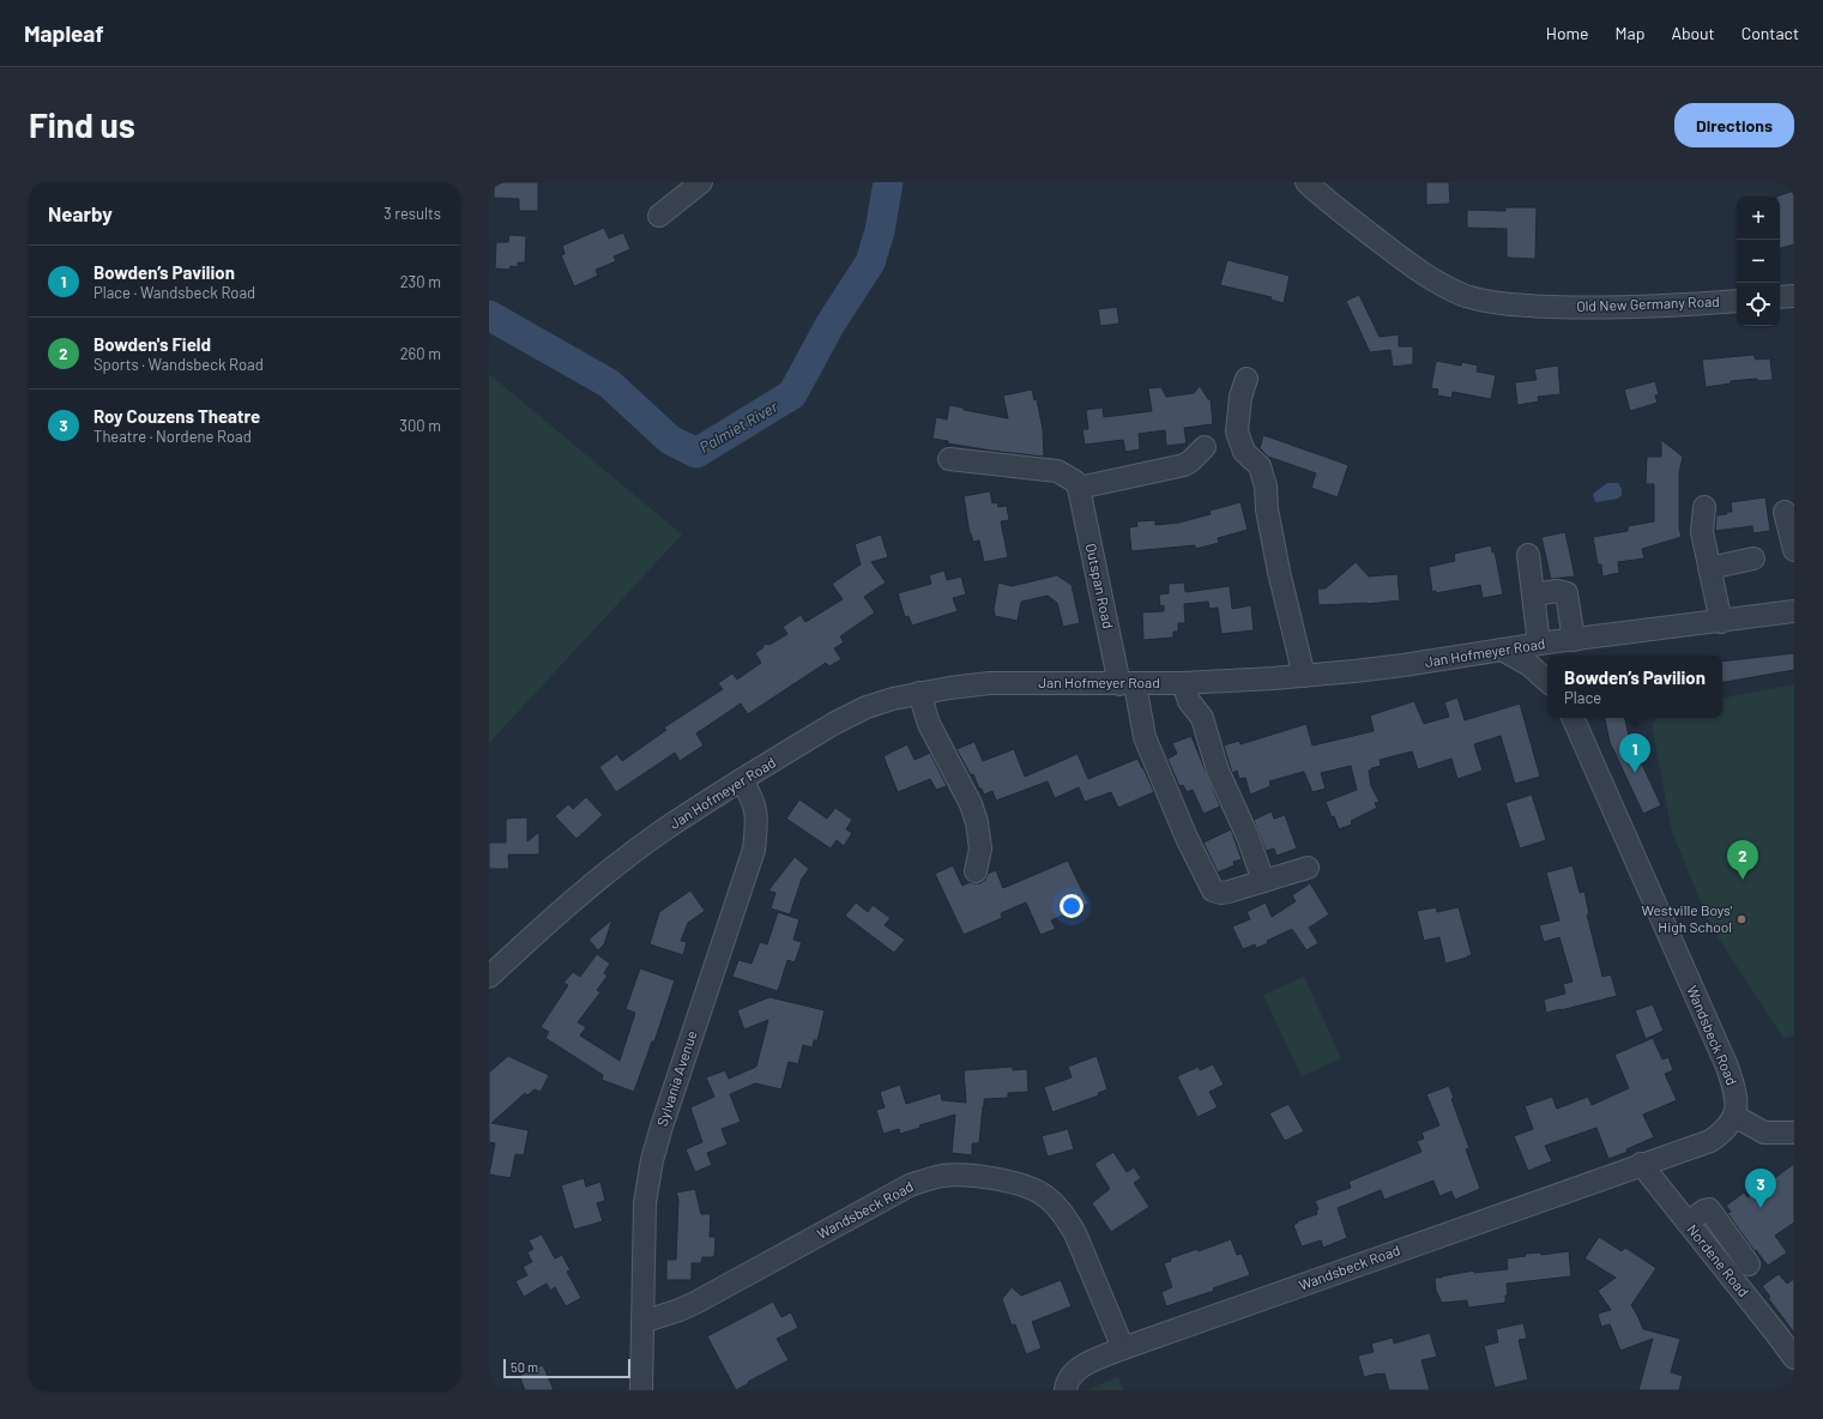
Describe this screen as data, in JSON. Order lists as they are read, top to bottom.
{
  "streets": {
    "street": [
      "Old New Germany Road",
      "Outspan Road",
      "Jan Hofmeyer Road",
      "Wandsbeck Road",
      "Sylvania Avenue",
      "Nordene Road"
    ]
  },
  "crossings": [
    ["Outspan Road", "Jan Hofmeyer Road"],
    ["Jan Hofmeyer Road", "Sylvania Avenue"],
    ["Wandsbeck Road", "Sylvania Avenue"],
    ["Wandsbeck Road", "Nordene Road"]
  ],
  "water": ["Palmiet River"],
  "places": ["Westville Boys' High School"],
  "scale_bar": "50 m",
  "page": {
    "header": "Mapleaf",
    "nav": [
      "Home",
      "Map",
      "About",
      "Contact"
    ],
    "buttons": "Directions",
    "title": "Find us",
    "heading": ["Nearby", "3 results"],
    "map_buttons": ["+", "−"],
    "list": [
      {
        "mark": "1",
        "name": "Bowden’s Pavilion",
        "note": "Place · Wandsbeck Road",
        "value": "230 m"
      },
      {
        "mark": "2",
        "name": "Bowden's Field",
        "note": "Sports · Wandsbeck Road",
        "value": "260 m"
      },
      {
        "mark": "3",
        "name": "Roy Couzens Theatre",
        "note": "Theatre · Nordene Road",
        "value": "300 m"
      }
    ],
    "popup": ["Bowden’s Pavilion", "Place"],
    "pins": ["1", "2", "3"],
    "scale": "50 m"
  }
}
